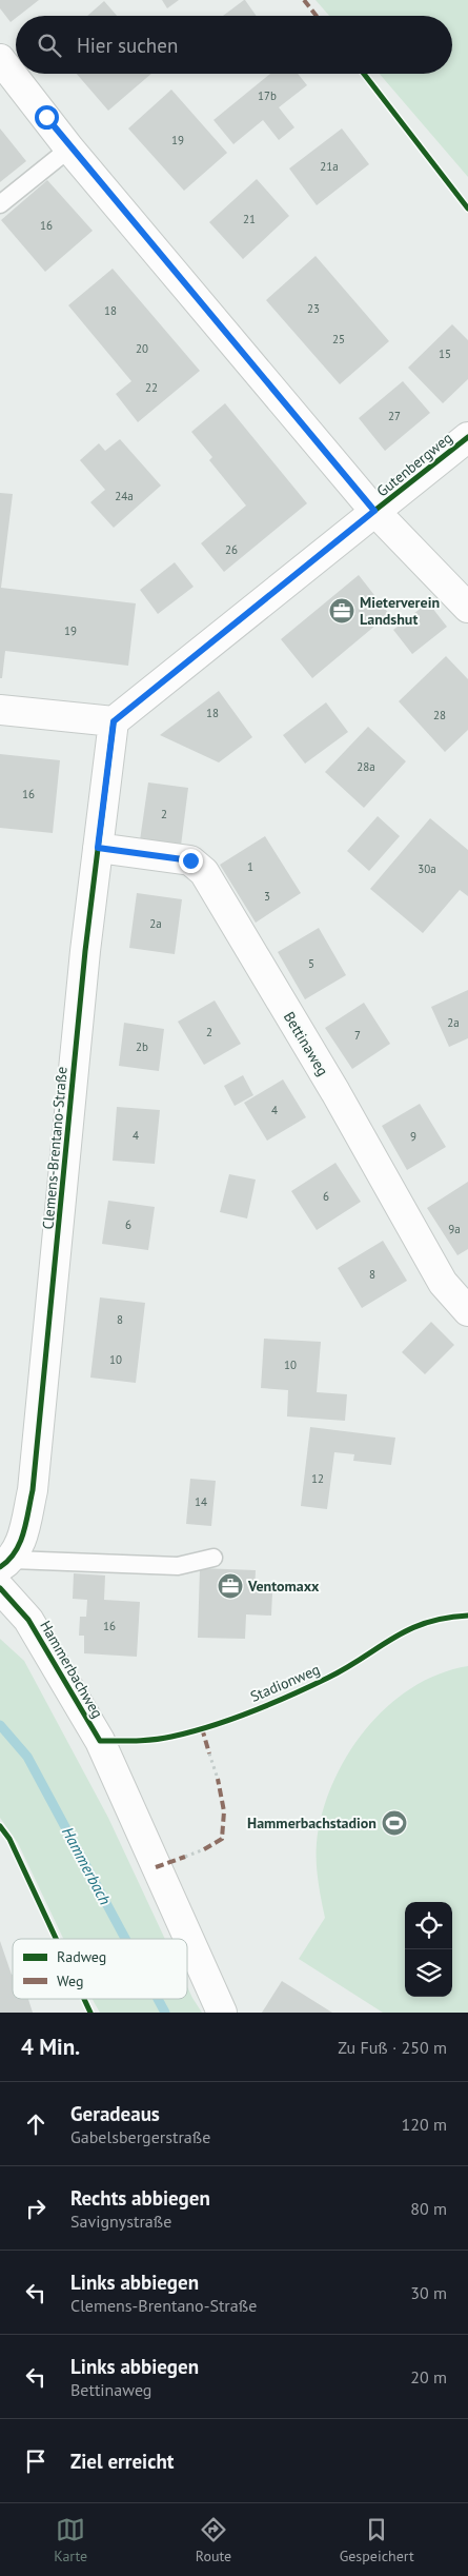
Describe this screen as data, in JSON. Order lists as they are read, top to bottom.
{
  "streets": {
    "street": [
      "Gutenbergweg",
      "Bettinaweg",
      "Clemens-Brentano-Straße",
      "Hammerbachweg"
    ],
    "cycle path": ["Stadionweg"]
  },
  "crossings": [
    ["Gutenbergweg", "Clemens-Brentano-Straße"],
    ["Bettinaweg", "Clemens-Brentano-Straße"]
  ],
  "water": ["Hammerbach"],
  "places": {
    "office": ["Mieterverein Landshut", "Ventomaxx"],
    "sports": ["Hammerbachstadion"]
  },
  "house_numbers": [
    "17b",
    "19",
    "21a",
    "21",
    "16",
    "23",
    "18",
    "25",
    "20",
    "15",
    "22",
    "27",
    "24a",
    "26",
    "19",
    "18",
    "28",
    "28a",
    "16",
    "2",
    "1",
    "30a",
    "3",
    "2a",
    "5",
    "2a",
    "2",
    "7",
    "2b",
    "4",
    "4",
    "9",
    "6",
    "6",
    "9a",
    "8",
    "8",
    "10",
    "10",
    "12",
    "14",
    "16"
  ],
  "legend": ["Radweg", "Weg"],
  "page": {
    "search": "Hier suchen",
    "heading": ["4 Min.", "Zu Fuß · 250 m"],
    "list": [
      ["Geradeaus", "Gabelsbergerstraße", "120 m"],
      ["Rechts abbiegen", "Savignystraße", "80 m"],
      ["Links abbiegen", "Clemens-Brentano-Straße", "30 m"],
      ["Links abbiegen", "Bettinaweg", "20 m"],
      "Ziel erreicht"
    ],
    "nav": ["Karte", "Route", "Gespeichert"]
  }
}
